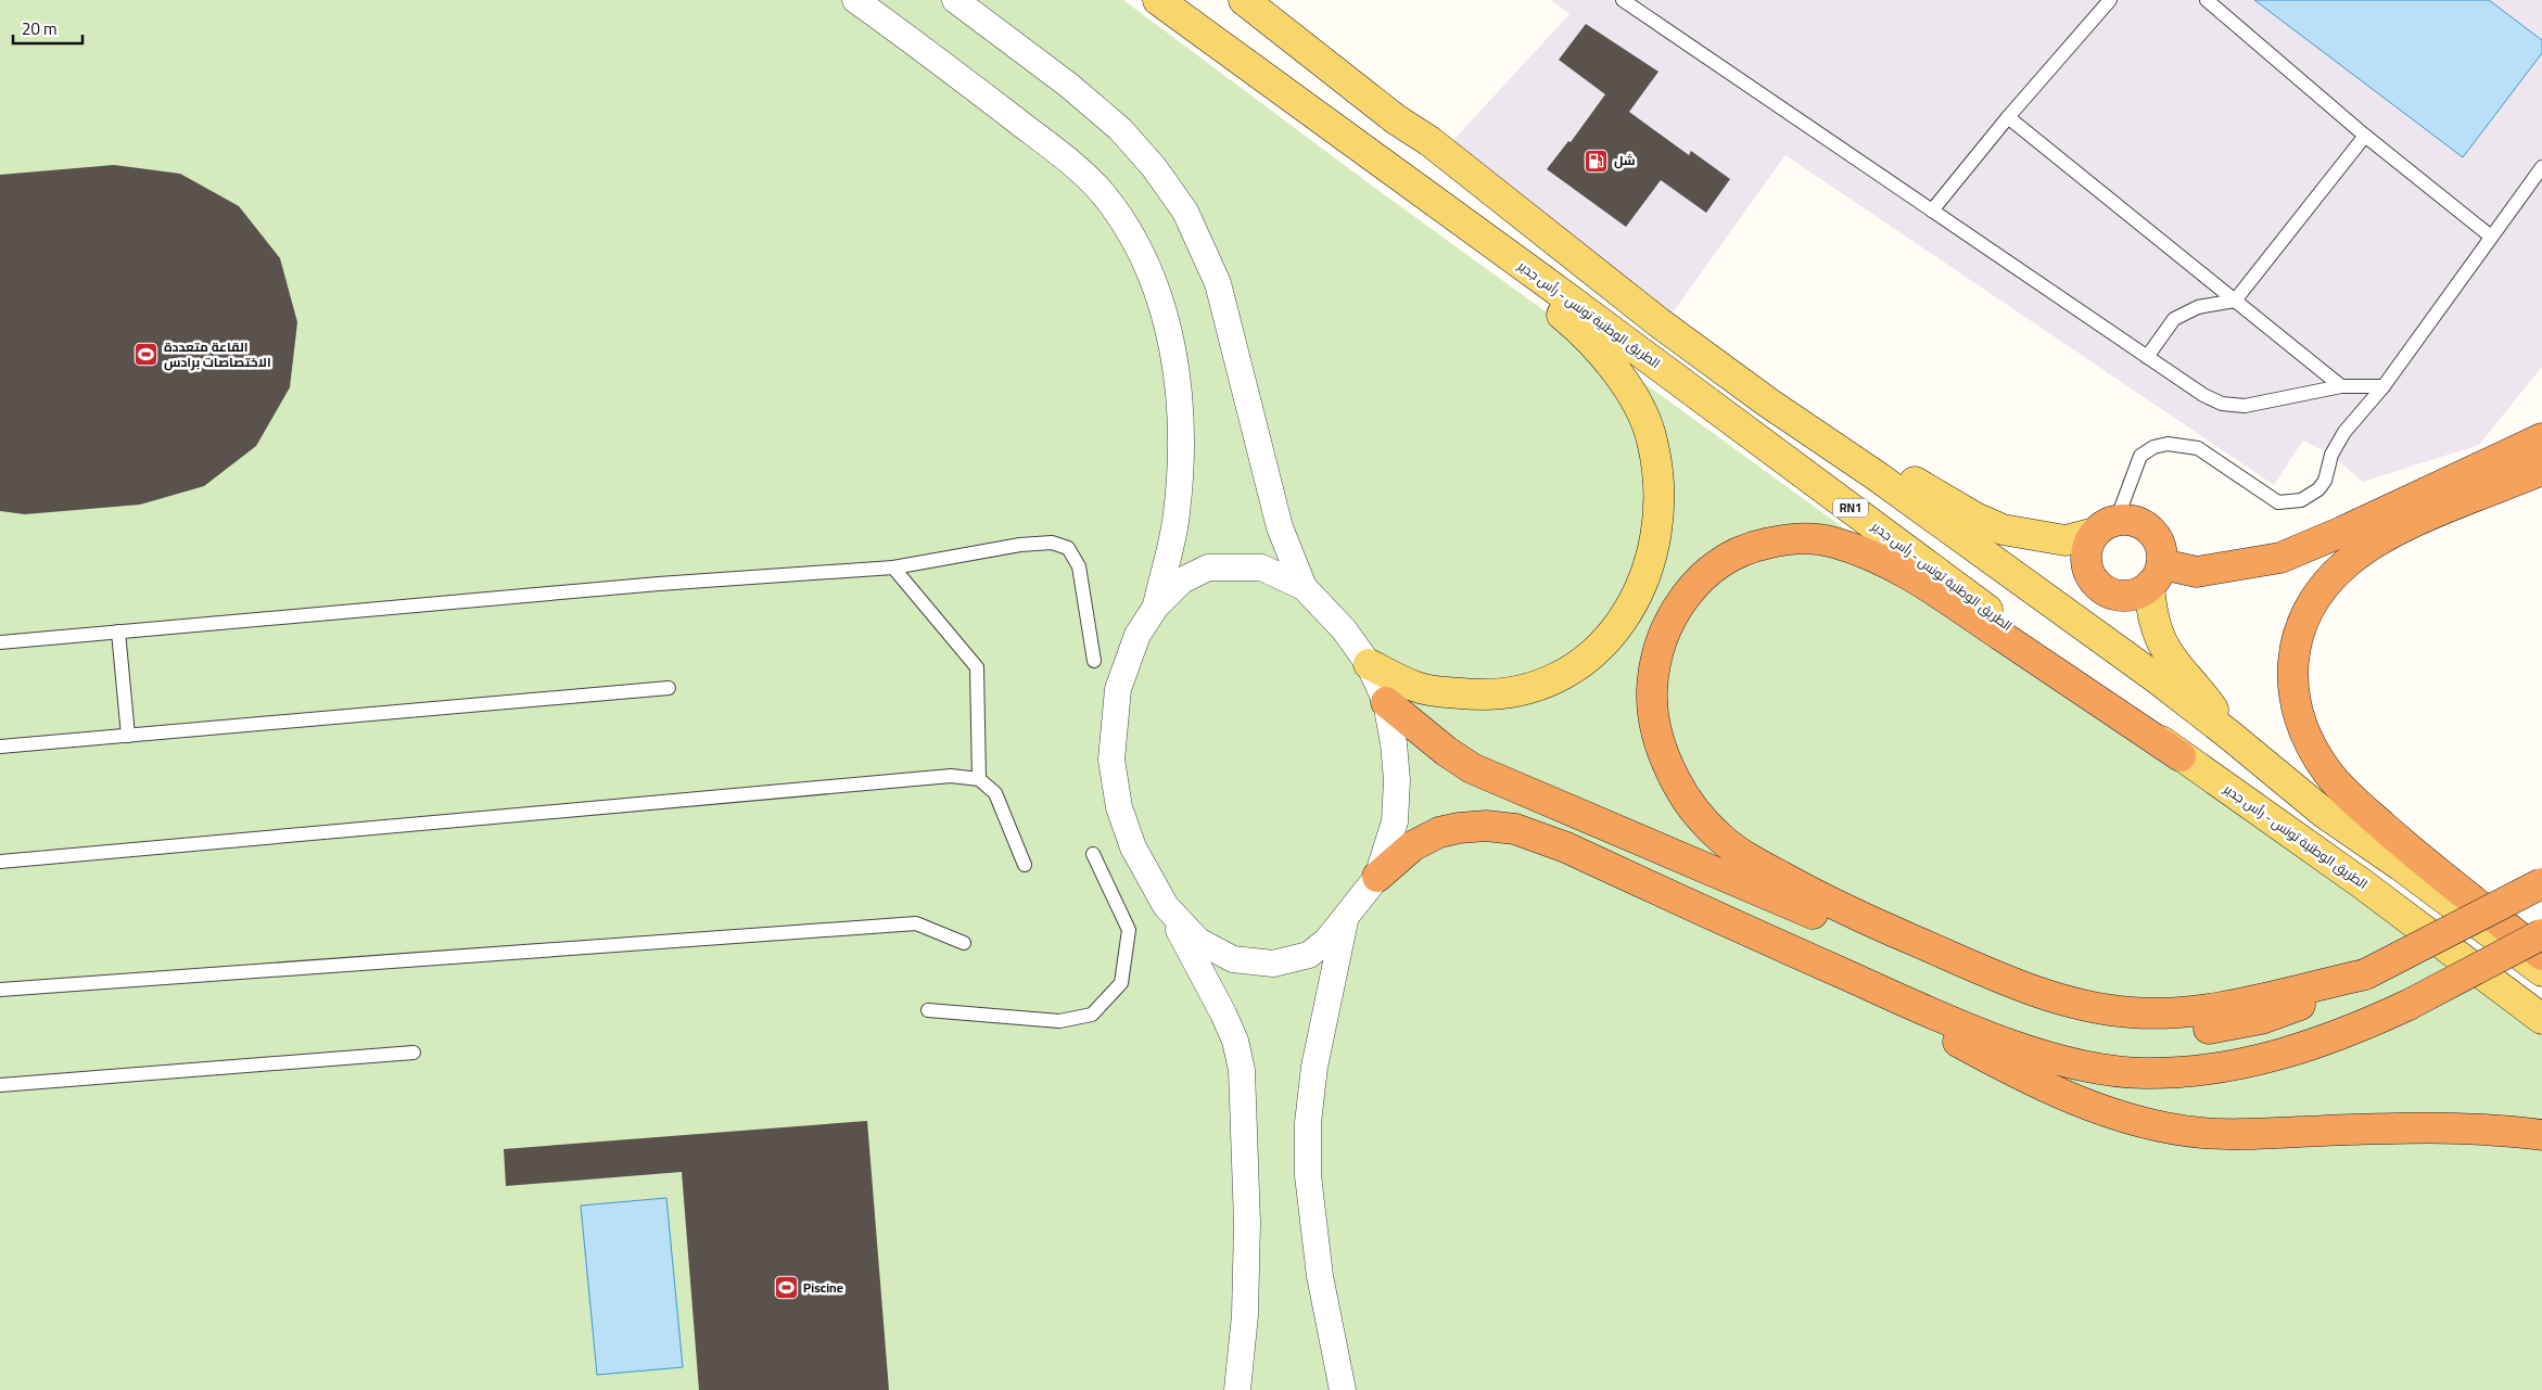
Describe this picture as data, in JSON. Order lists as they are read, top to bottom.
{
  "streets": {
    "main road": ["الطريق الوطنية تونس - رأس جدير", "RN1"]
  },
  "places": {
    "fuel station": ["شل"],
    "sports": ["القاعة متعددة الاختصاصات برادس", "Piscine"]
  },
  "scale_bar": "20 m"
}
